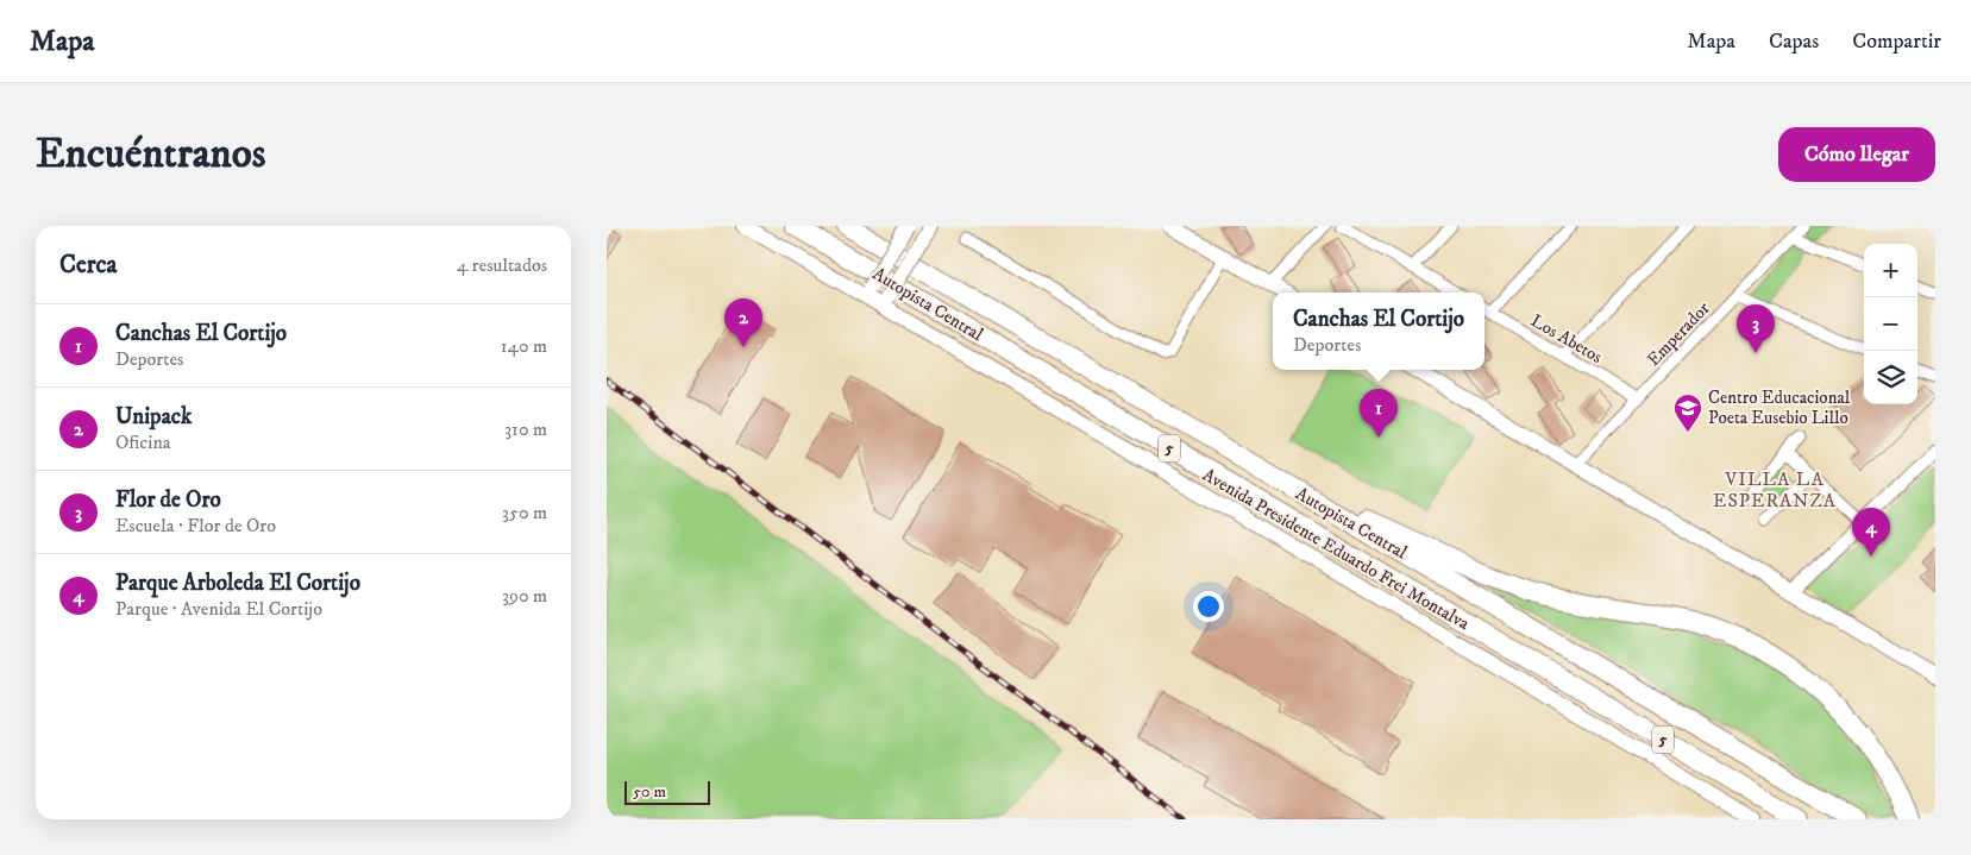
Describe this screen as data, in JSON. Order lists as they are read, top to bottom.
{
  "streets": {
    "highway": ["Autopista Central", "5"],
    "main road": ["Avenida Presidente Eduardo Frei Montalva"],
    "street": ["Emperador", "Los Abetos"]
  },
  "crossings": [
    ["Emperador", "Los Abetos"]
  ],
  "districts": ["VILLA LA ESPERANZA"],
  "places": {
    "school or university": ["Centro Educacional Poeta Eusebio Lillo"]
  },
  "scale_bar": "50 m",
  "page": {
    "header": "Mapa",
    "nav": ["Mapa", "Capas", "Compartir"],
    "buttons": "Cómo llegar",
    "title": "Encuéntranos",
    "heading": ["Cerca", "4 resultados"],
    "map_buttons": ["+", "−"],
    "popup": ["Canchas El Cortijo", "Deportes"],
    "pins": [
      "2",
      "3",
      "1",
      "4"
    ],
    "list": [
      {
        "mark": "1",
        "name": "Canchas El Cortijo",
        "note": "Deportes",
        "value": "140 m"
      },
      {
        "mark": "2",
        "name": "Unipack",
        "note": "Oficina",
        "value": "310 m"
      },
      {
        "mark": "3",
        "name": "Flor de Oro",
        "note": "Escuela · Flor de Oro",
        "value": "350 m"
      },
      {
        "mark": "4",
        "name": "Parque Arboleda El Cortijo",
        "note": "Parque · Avenida El Cortijo",
        "value": "390 m"
      }
    ],
    "scale": "50 m"
  }
}
